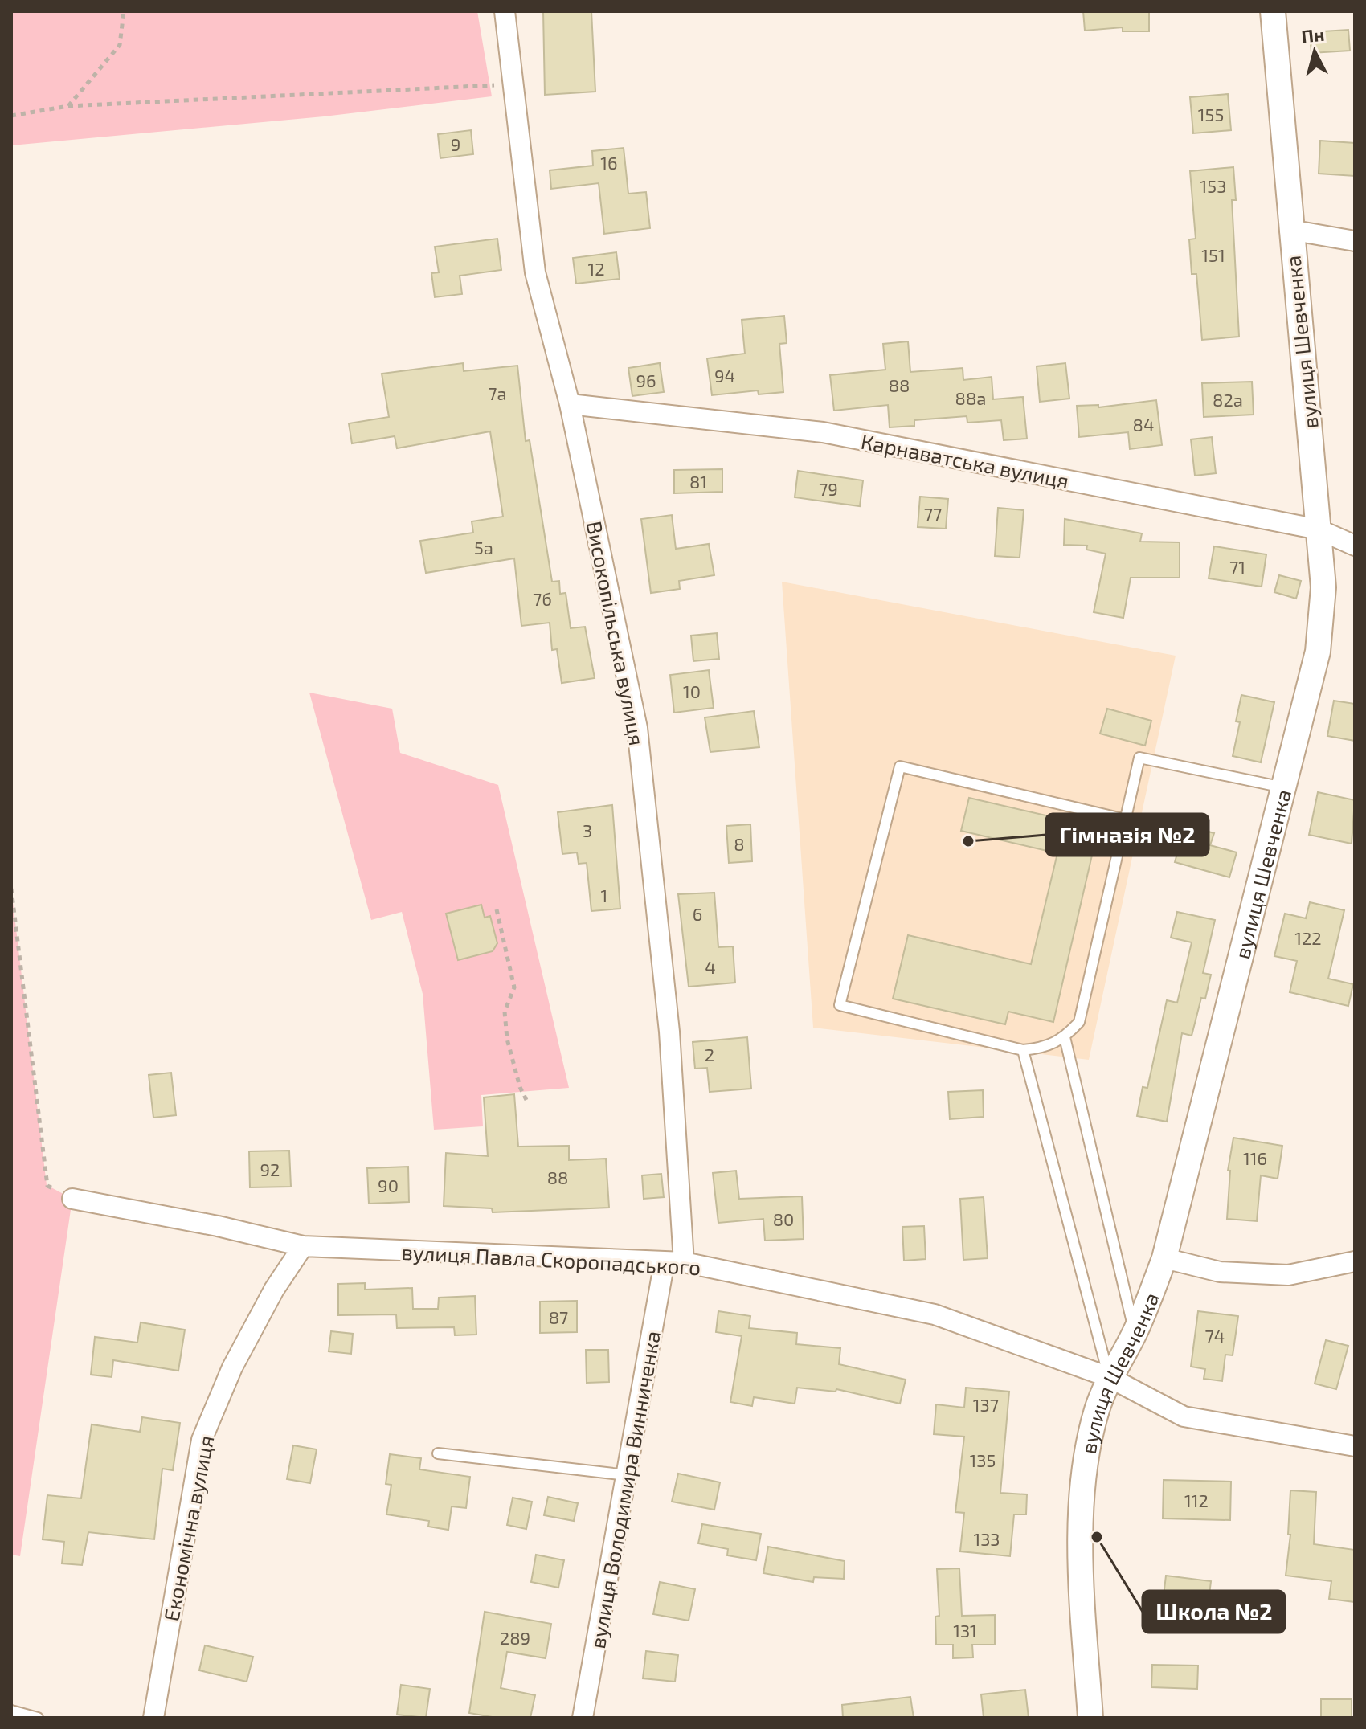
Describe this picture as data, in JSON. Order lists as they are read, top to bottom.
{
  "streets": {
    "street": [
      "вулиця Шевченка",
      "Карнаватська вулиця",
      "Високопільська вулиця",
      "вулиця Павла Скоропадського",
      "вулиця Володимира Винниченка",
      "Економічна вулиця"
    ]
  },
  "crossings": [
    ["вулиця Шевченка", "Карнаватська вулиця"],
    ["вулиця Шевченка", "вулиця Павла Скоропадського"],
    ["Карнаватська вулиця", "Високопільська вулиця"],
    ["Високопільська вулиця", "вулиця Павла Скоропадського"],
    ["вулиця Павла Скоропадського", "вулиця Володимира Винниченка"],
    ["вулиця Павла Скоропадського", "Економічна вулиця"]
  ],
  "places": ["Гімназія №2", "Школа №2"],
  "house_numbers": [
    "155",
    "9",
    "16",
    "153",
    "151",
    "12",
    "94",
    "96",
    "88",
    "7а",
    "88а",
    "82а",
    "84",
    "81",
    "79",
    "77",
    "5а",
    "71",
    "7б",
    "10",
    "3",
    "8",
    "1",
    "6",
    "122",
    "4",
    "2",
    "116",
    "92",
    "88",
    "90",
    "80",
    "87",
    "74",
    "137",
    "135",
    "112",
    "133",
    "131",
    "289"
  ],
  "north": "top"
}
